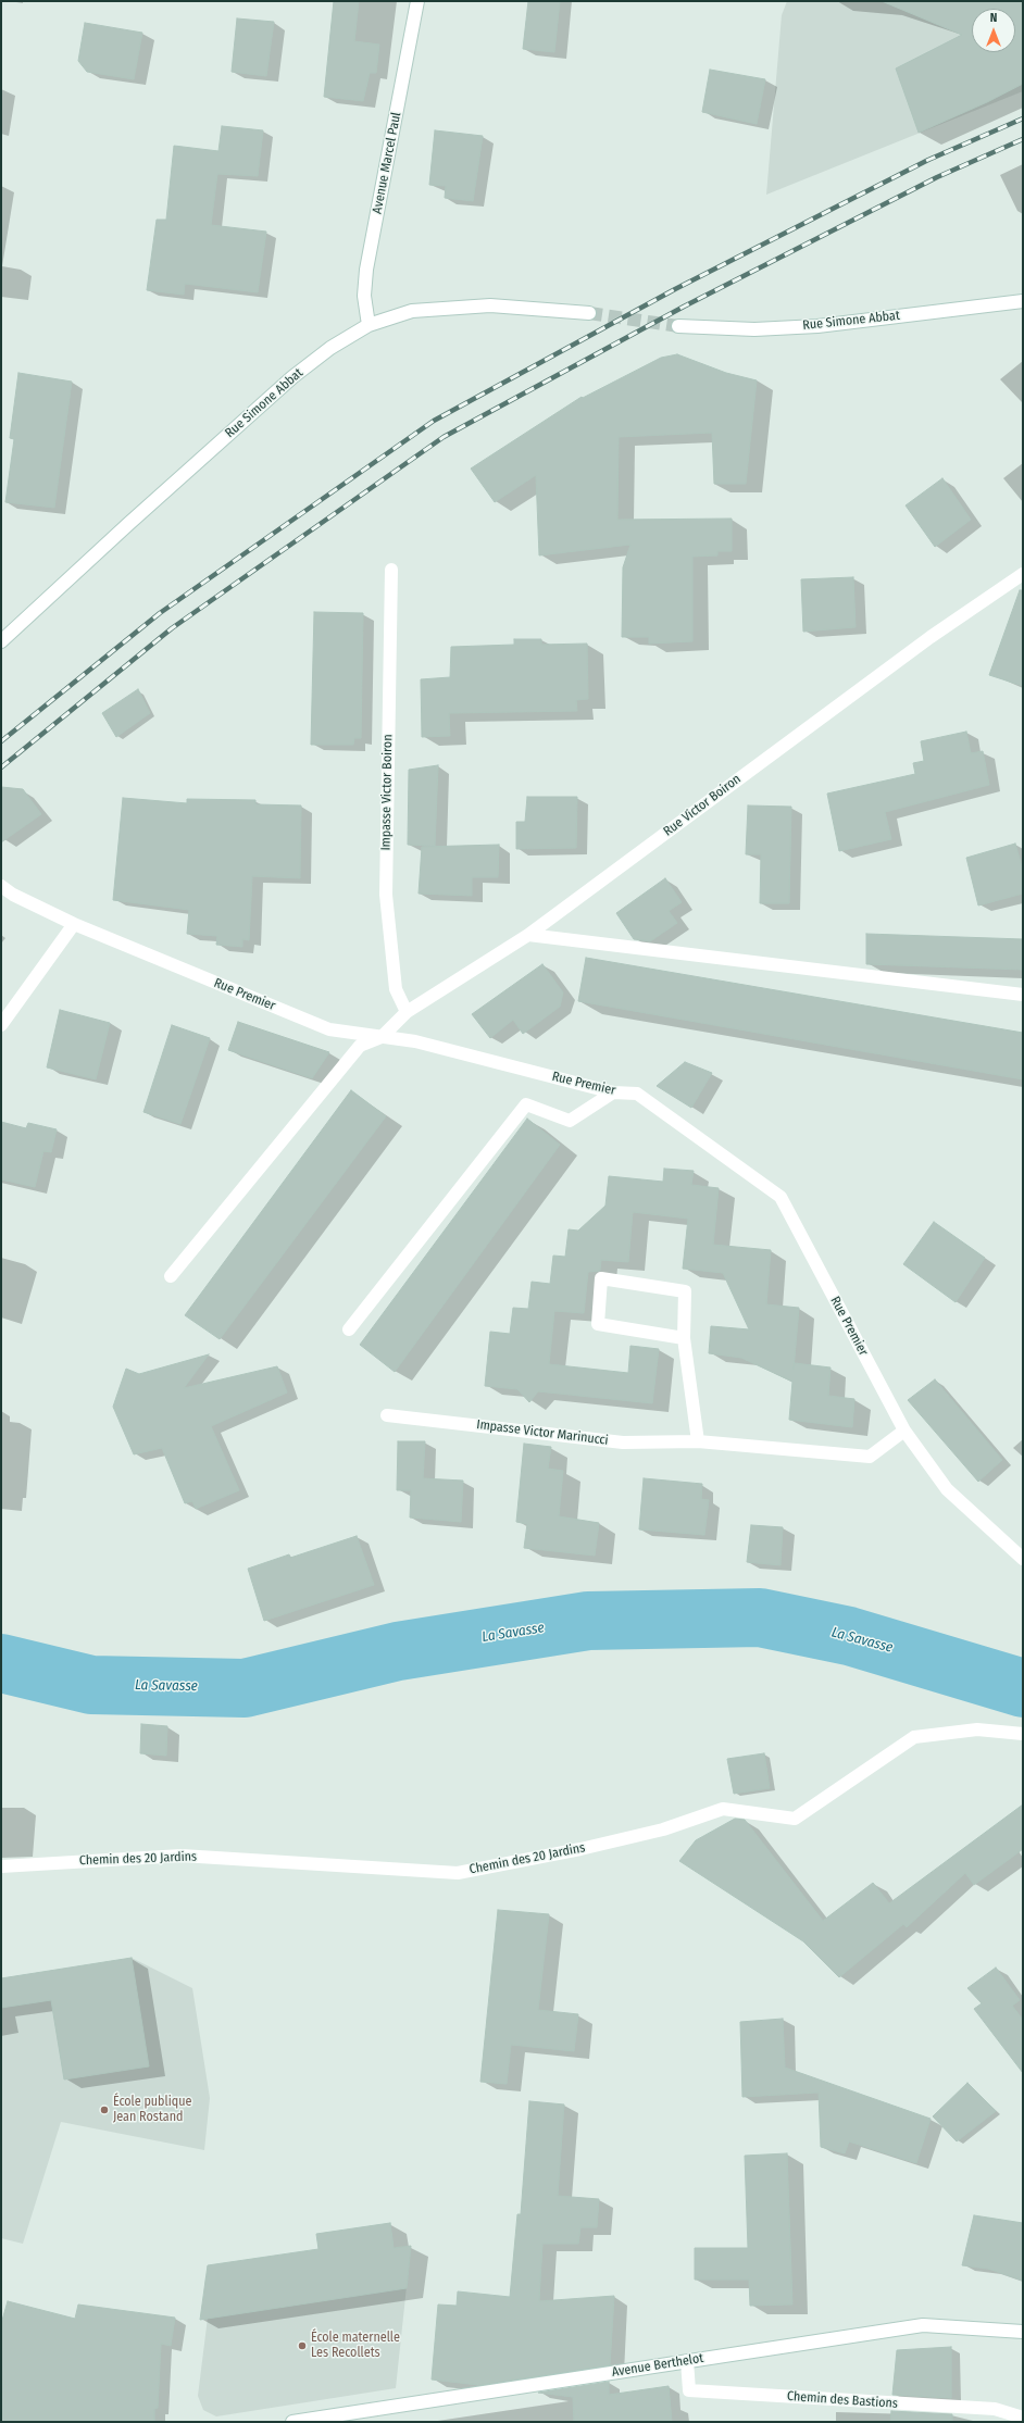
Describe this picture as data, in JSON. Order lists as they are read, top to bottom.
{
  "streets": {
    "street": [
      "Avenue Marcel Paul",
      "Rue Simone Abbat",
      "Impasse Victor Boiron",
      "Rue Victor Boiron",
      "Rue Premier",
      "Impasse Victor Marinucci",
      "Chemin des 20 Jardins",
      "Avenue Berthelot",
      "Chemin des Bastions"
    ]
  },
  "crossings": [
    ["Avenue Marcel Paul", "Rue Simone Abbat"],
    ["Impasse Victor Boiron", "Rue Victor Boiron"],
    ["Rue Victor Boiron", "Rue Premier"],
    ["Rue Premier", "Impasse Victor Marinucci"],
    ["Avenue Berthelot", "Chemin des Bastions"]
  ],
  "water": ["La Savasse"],
  "places": ["École publique Jean Rostand", "École maternelle Les Recollets"],
  "north": "top"
}
